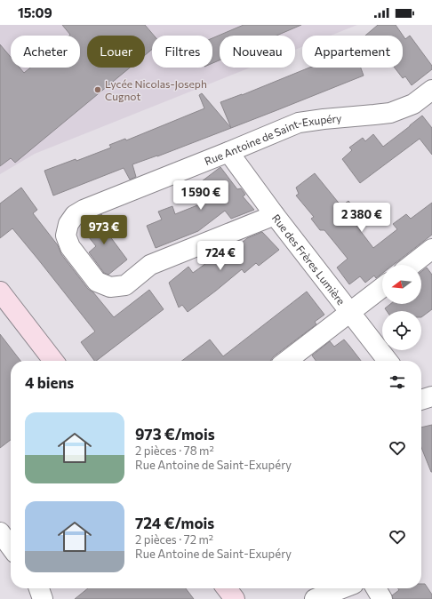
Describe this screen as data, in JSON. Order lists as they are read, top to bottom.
{
  "streets": {
    "street": ["Rue Antoine de Saint-Exupéry", "Rue des Frères Lumière"]
  },
  "crossings": [
    ["Rue Antoine de Saint-Exupéry", "Rue des Frères Lumière"]
  ],
  "places": ["Lycée Nicolas-Joseph Cugnot"],
  "north": "left",
  "page": {
    "status": "15:09",
    "chip": [
      "Acheter",
      "Louer",
      "Filtres",
      "Nouveau",
      "Appartement"
    ],
    "price": [
      "1 590 €",
      "2 380 €",
      "973 €",
      "724 €"
    ],
    "heading": "4 biens",
    "list": [
      {
        "name": "973 €/mois",
        "note": "2 pièces · 78 m² · Rue Antoine de Saint-Exupéry"
      },
      {
        "name": "724 €/mois",
        "note": "2 pièces · 72 m² · Rue Antoine de Saint-Exupéry"
      }
    ]
  }
}
